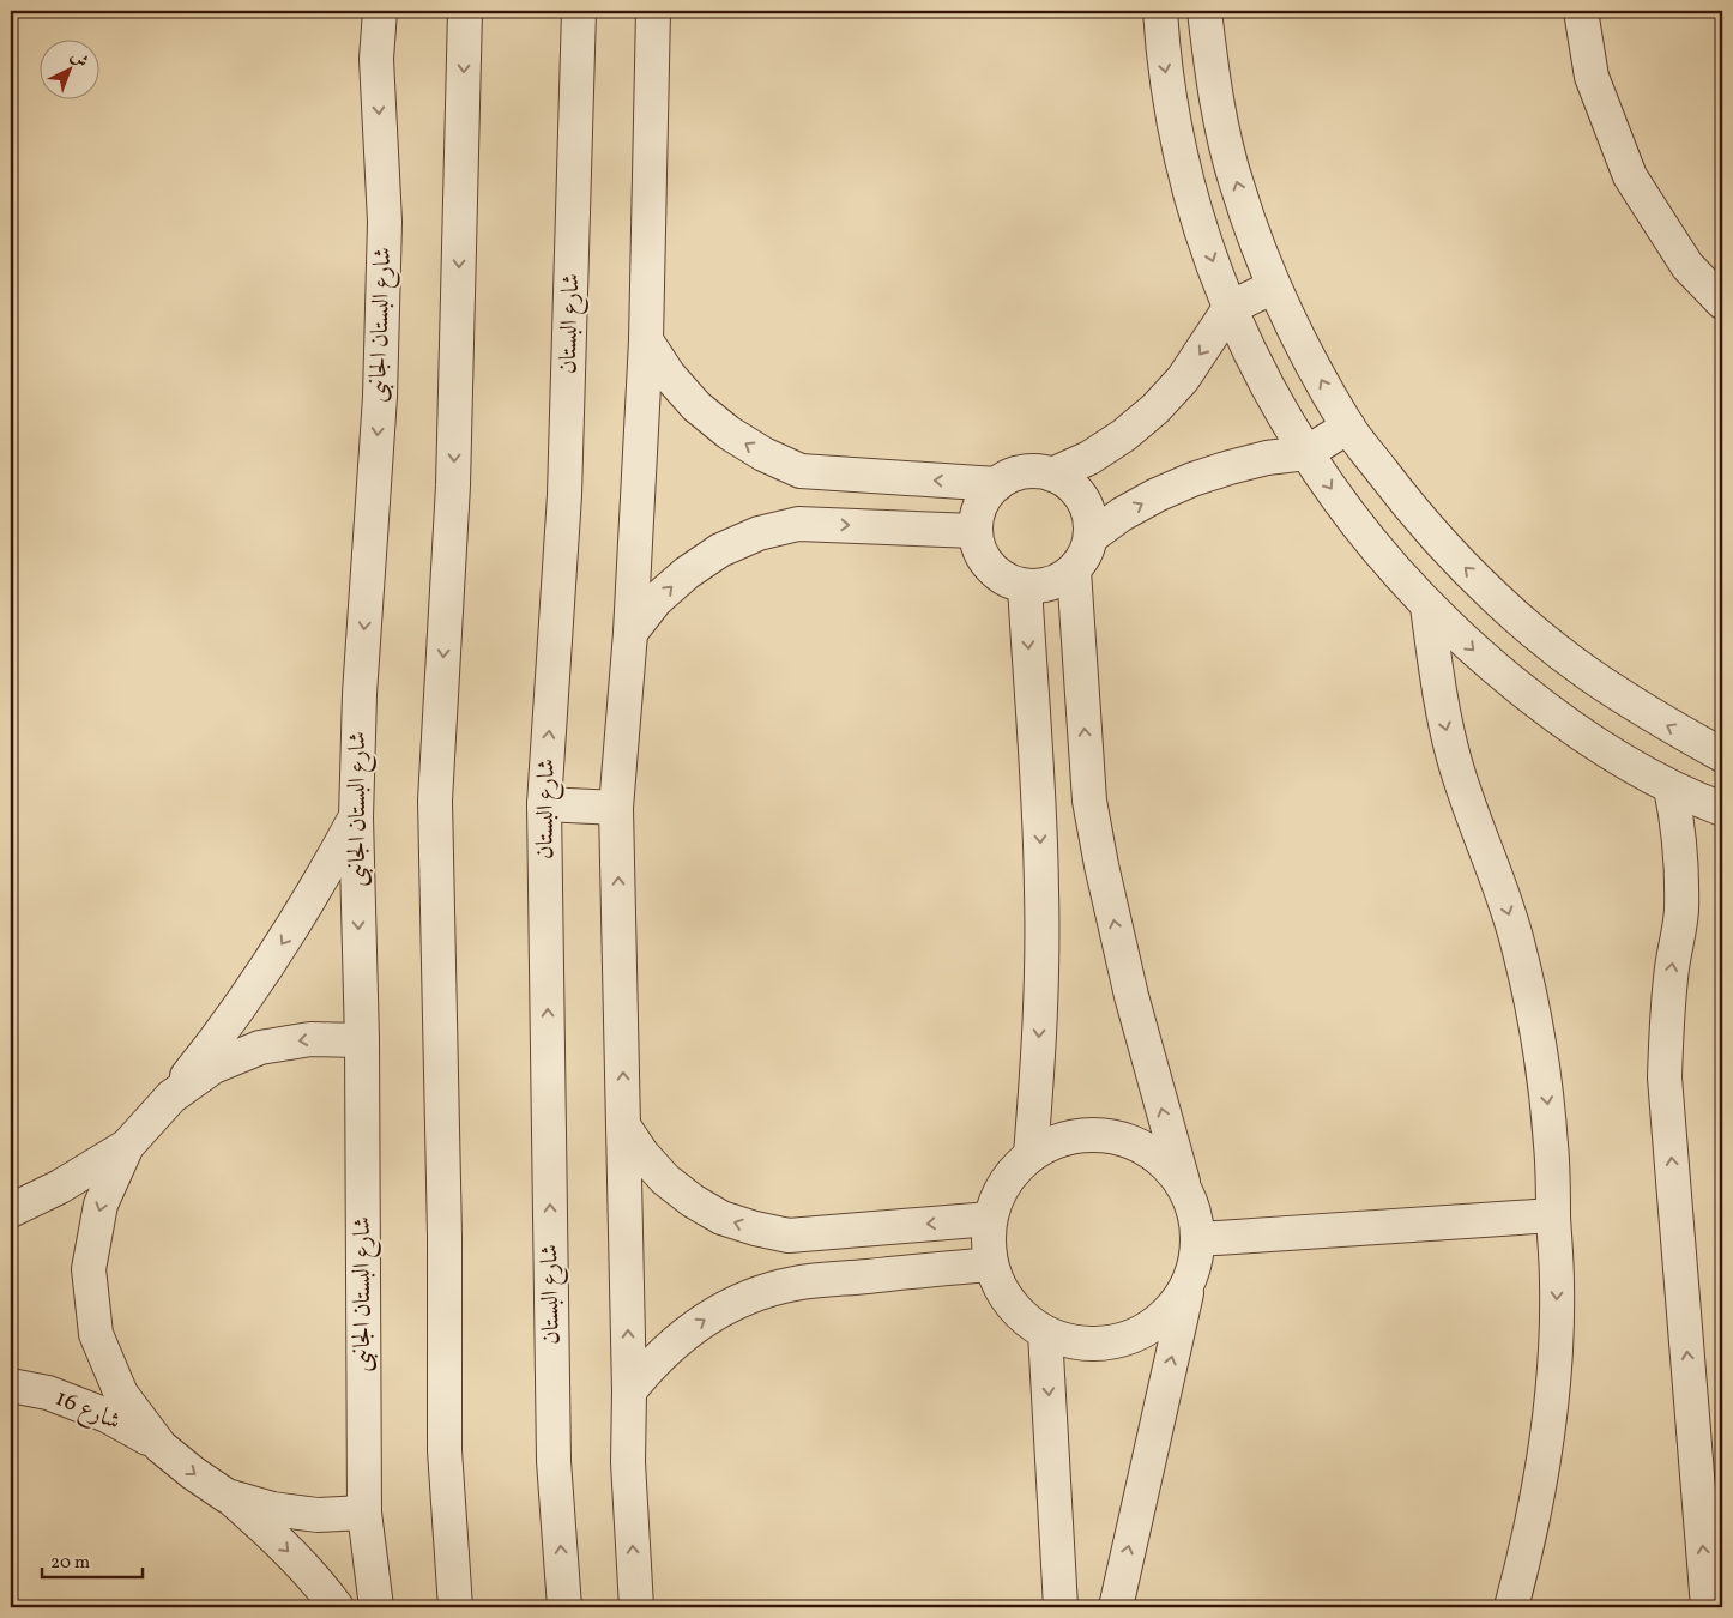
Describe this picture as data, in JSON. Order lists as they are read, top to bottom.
{
  "streets": {
    "street": ["شارع البستان", "شارع البستان الجانبى", "شارع 16"]
  },
  "scale_bar": "20 m",
  "north": "top right"
}
